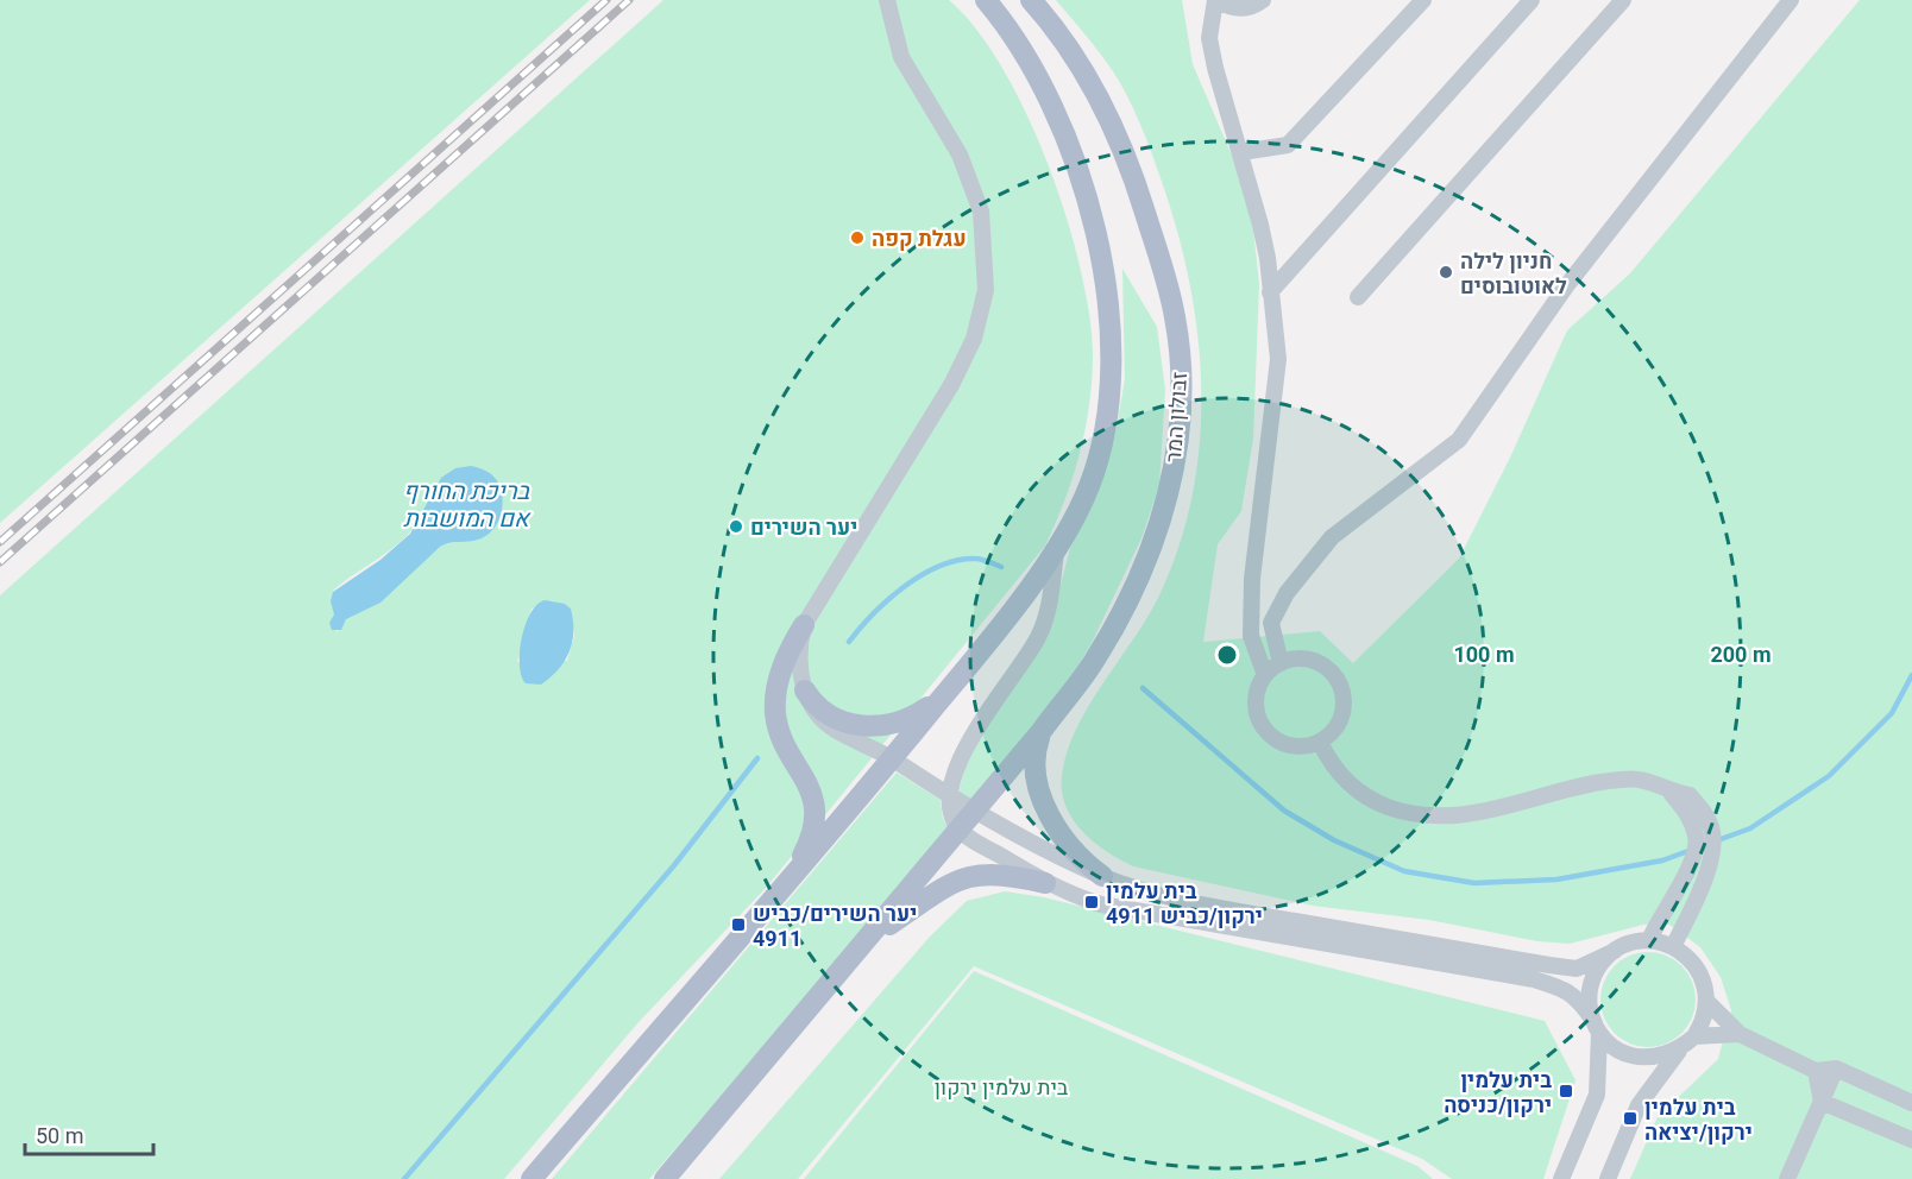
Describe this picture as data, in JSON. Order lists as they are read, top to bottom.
{
  "streets": {
    "main road": ["זבולון המר"]
  },
  "water": ["בריכת החורף אם המושבות"],
  "parks": ["בית עלמין ירקון"],
  "places": {
    "other": ["עגלת קפה", "חניון לילה לאוטובוסים", "יער השירים"],
    "transit": [
      "בית עלמין ירקון/כביש 4911",
      "יער השירים/כביש 4911",
      "בית עלמין ירקון/כניסה",
      "בית עלמין ירקון/יציאה"
    ]
  },
  "scale_bar": "50 m",
  "rings": ["100 m", "200 m"]
}
